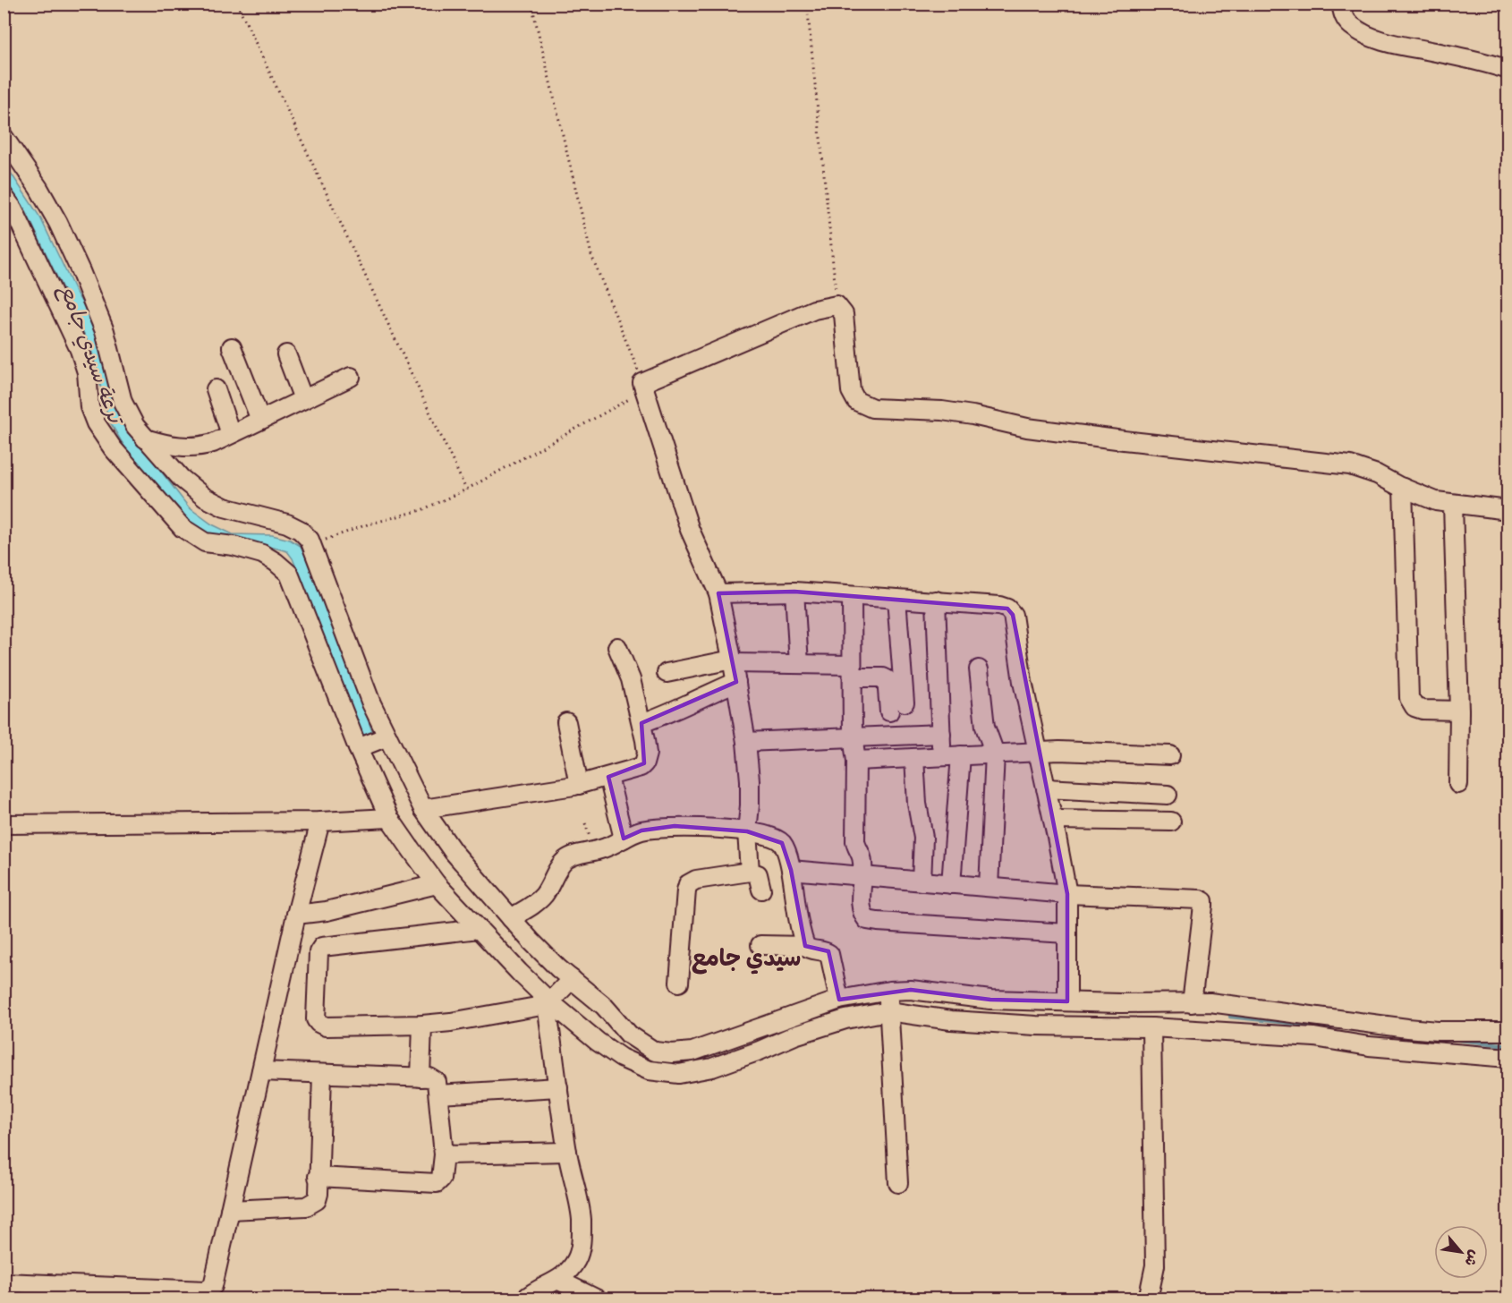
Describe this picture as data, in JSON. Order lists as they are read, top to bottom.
{
  "districts": ["سيدي جامع"],
  "water": ["ترعة سيدي جامع"],
  "north": "bottom right"
}
